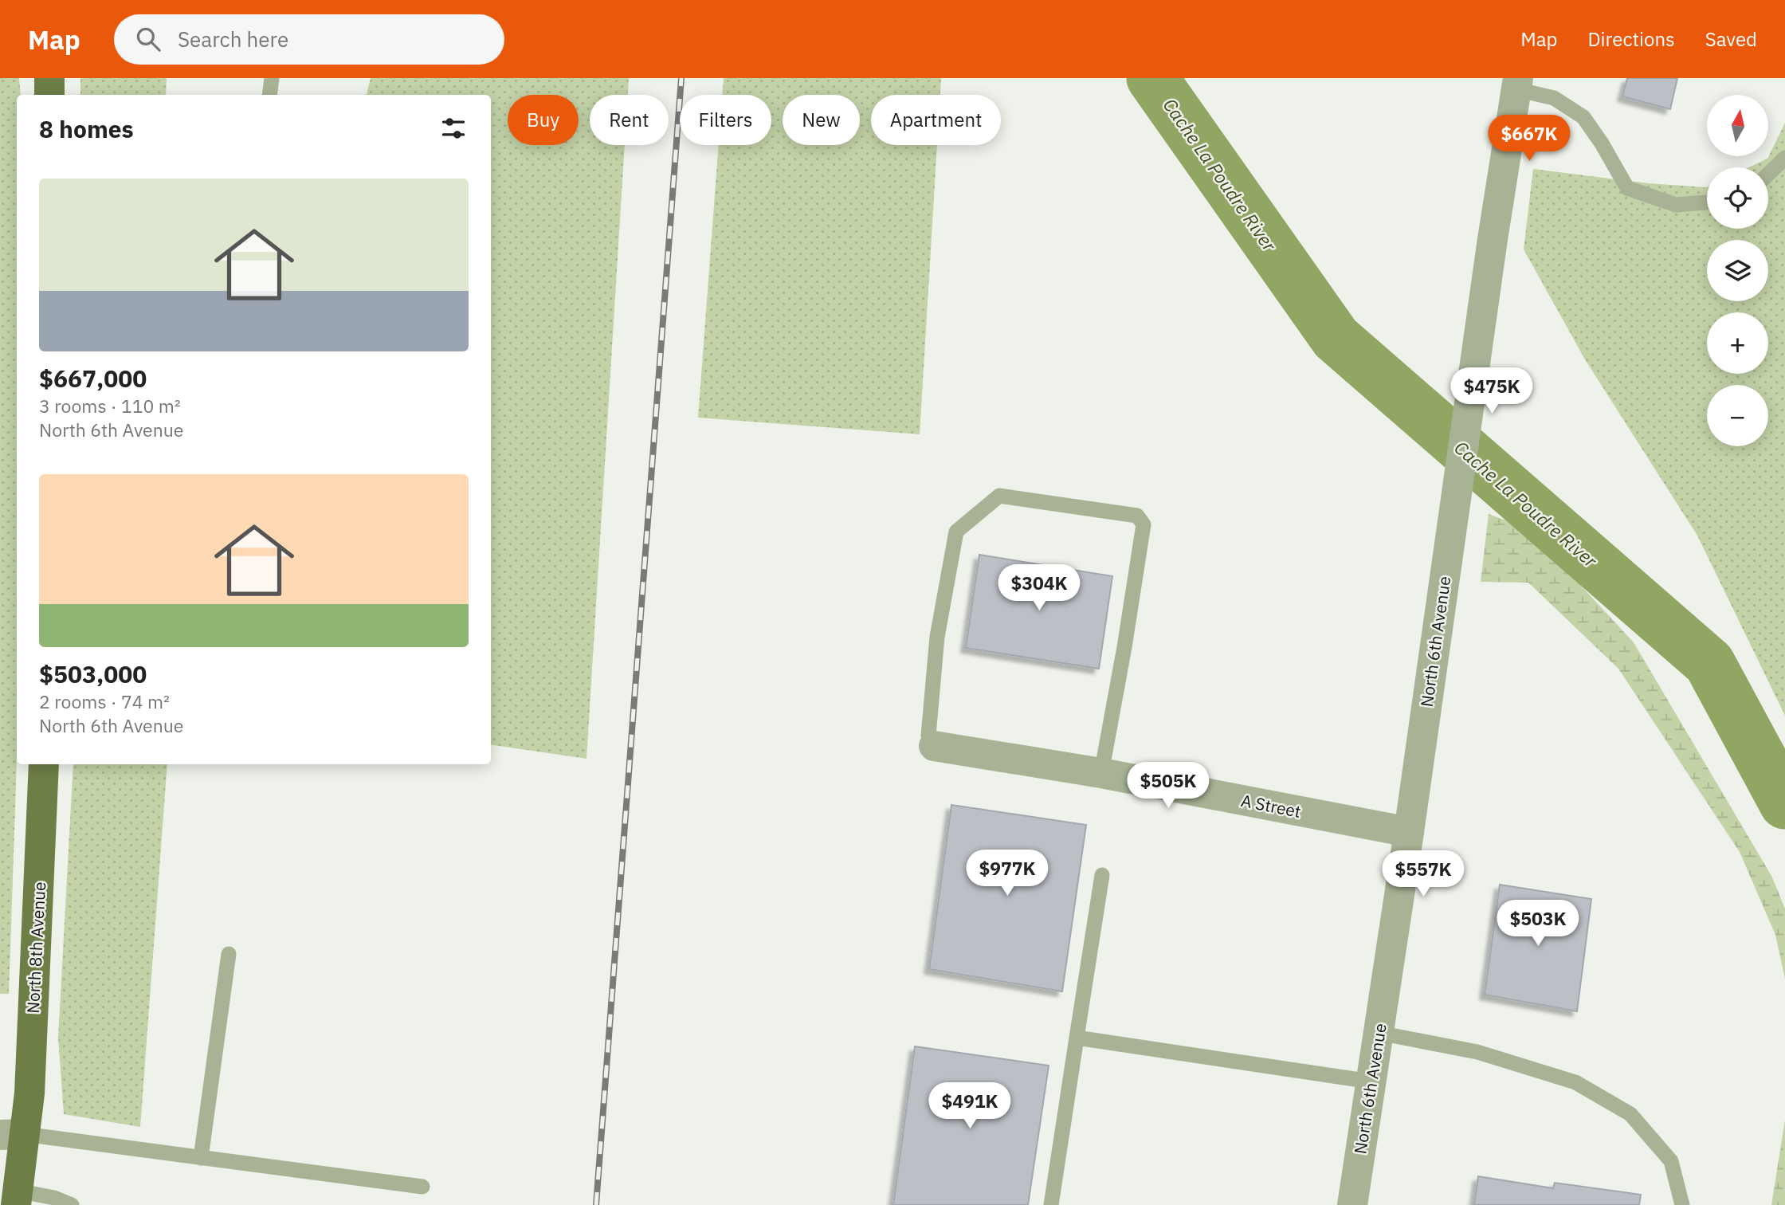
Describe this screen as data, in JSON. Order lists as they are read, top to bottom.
{
  "streets": {
    "main road": ["North 8th Avenue"],
    "street": ["North 6th Avenue", "A Street"]
  },
  "crossings": [
    ["North 6th Avenue", "A Street"]
  ],
  "water": ["Cache La Poudre River"],
  "north": "top",
  "page": {
    "header": "Map",
    "search": "Search here",
    "nav": ["Map", "Directions", "Saved"],
    "map_buttons": ["+", "−"],
    "chip": [
      "Buy",
      "Rent",
      "Filters",
      "New",
      "Apartment"
    ],
    "heading": "8 homes",
    "price": [
      "$667K",
      "$475K",
      "$304K",
      "$505K",
      "$977K",
      "$557K",
      "$503K",
      "$491K"
    ],
    "list": [
      {
        "name": "$667,000",
        "note": "3 rooms · 110 m² · North 6th Avenue"
      },
      {
        "name": "$503,000",
        "note": "2 rooms · 74 m² · North 6th Avenue"
      }
    ]
  }
}
